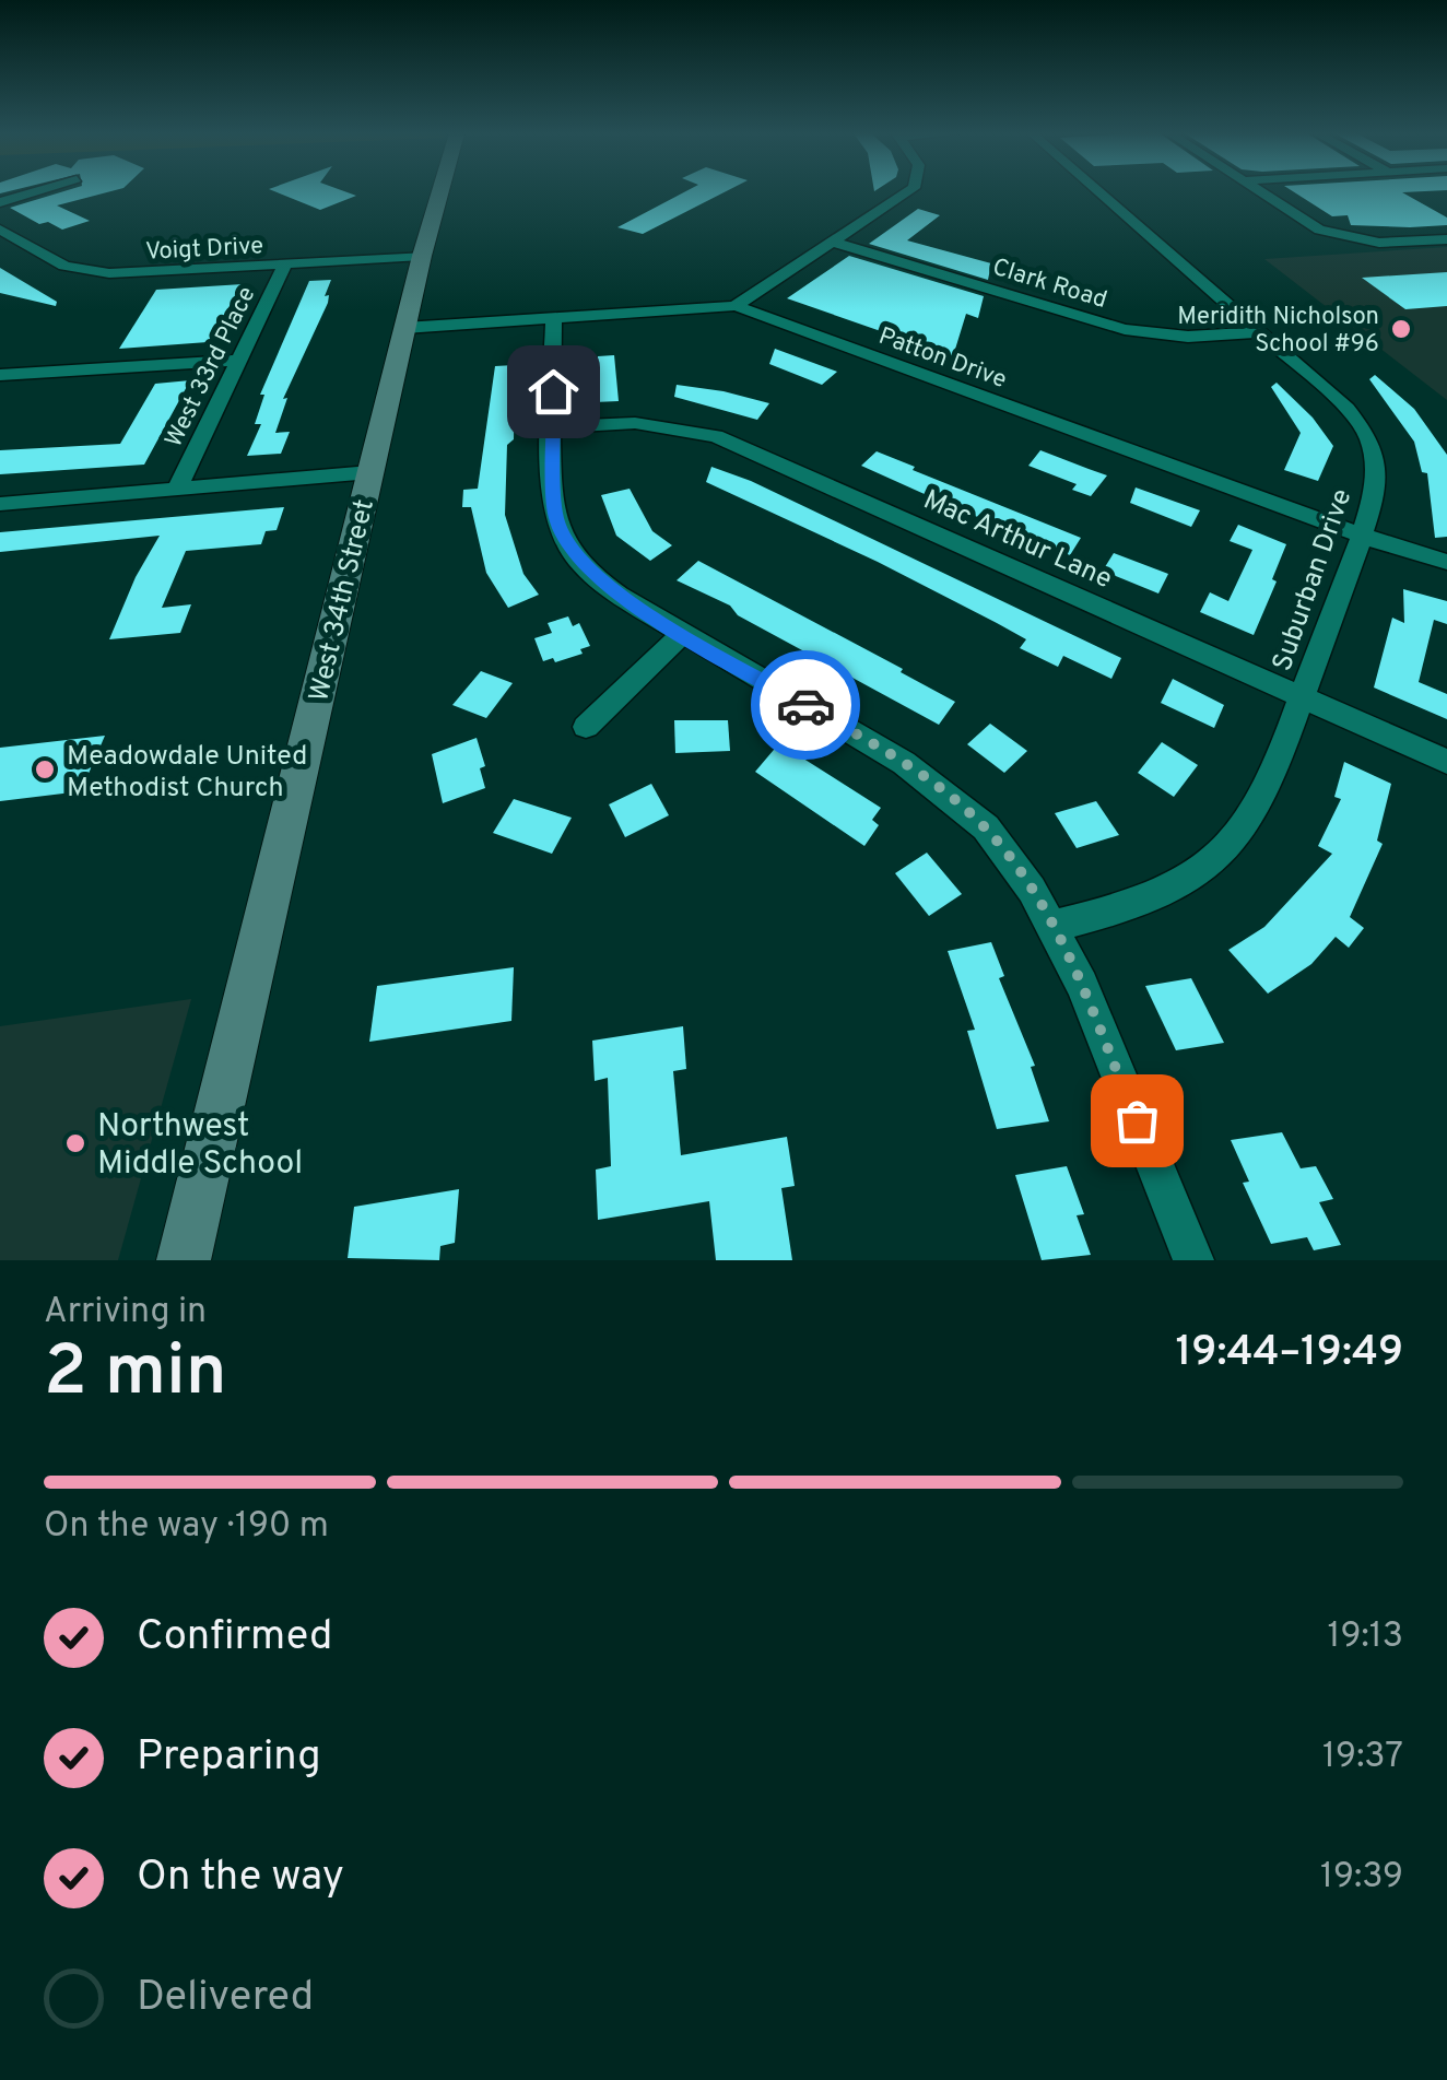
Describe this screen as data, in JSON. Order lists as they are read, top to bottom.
{
  "streets": {
    "street": [
      "Voigt Drive",
      "Clark Road",
      "Patton Drive",
      "West 33rd Place",
      "Mac Arthur Lane",
      "Suburban Drive",
      "West 34th Street"
    ]
  },
  "crossings": [
    ["Voigt Drive", "West 33rd Place"],
    ["Voigt Drive", "West 34th Street"],
    ["Clark Road", "Suburban Drive"],
    ["Patton Drive", "Suburban Drive"],
    ["Patton Drive", "West 34th Street"],
    ["Mac Arthur Lane", "Suburban Drive"]
  ],
  "places": ["Meridith Nicholson School #96", "Meadowdale United Methodist Church", "Northwest Middle School"],
  "page": {
    "heading": ["2 min", "Arriving in", "19:44–19:49"],
    "bar": "On the way · 190 m",
    "list": [
      ["Confirmed", "19:13"],
      ["Preparing", "19:37"],
      ["On the way", "19:39"],
      "Delivered"
    ]
  }
}
